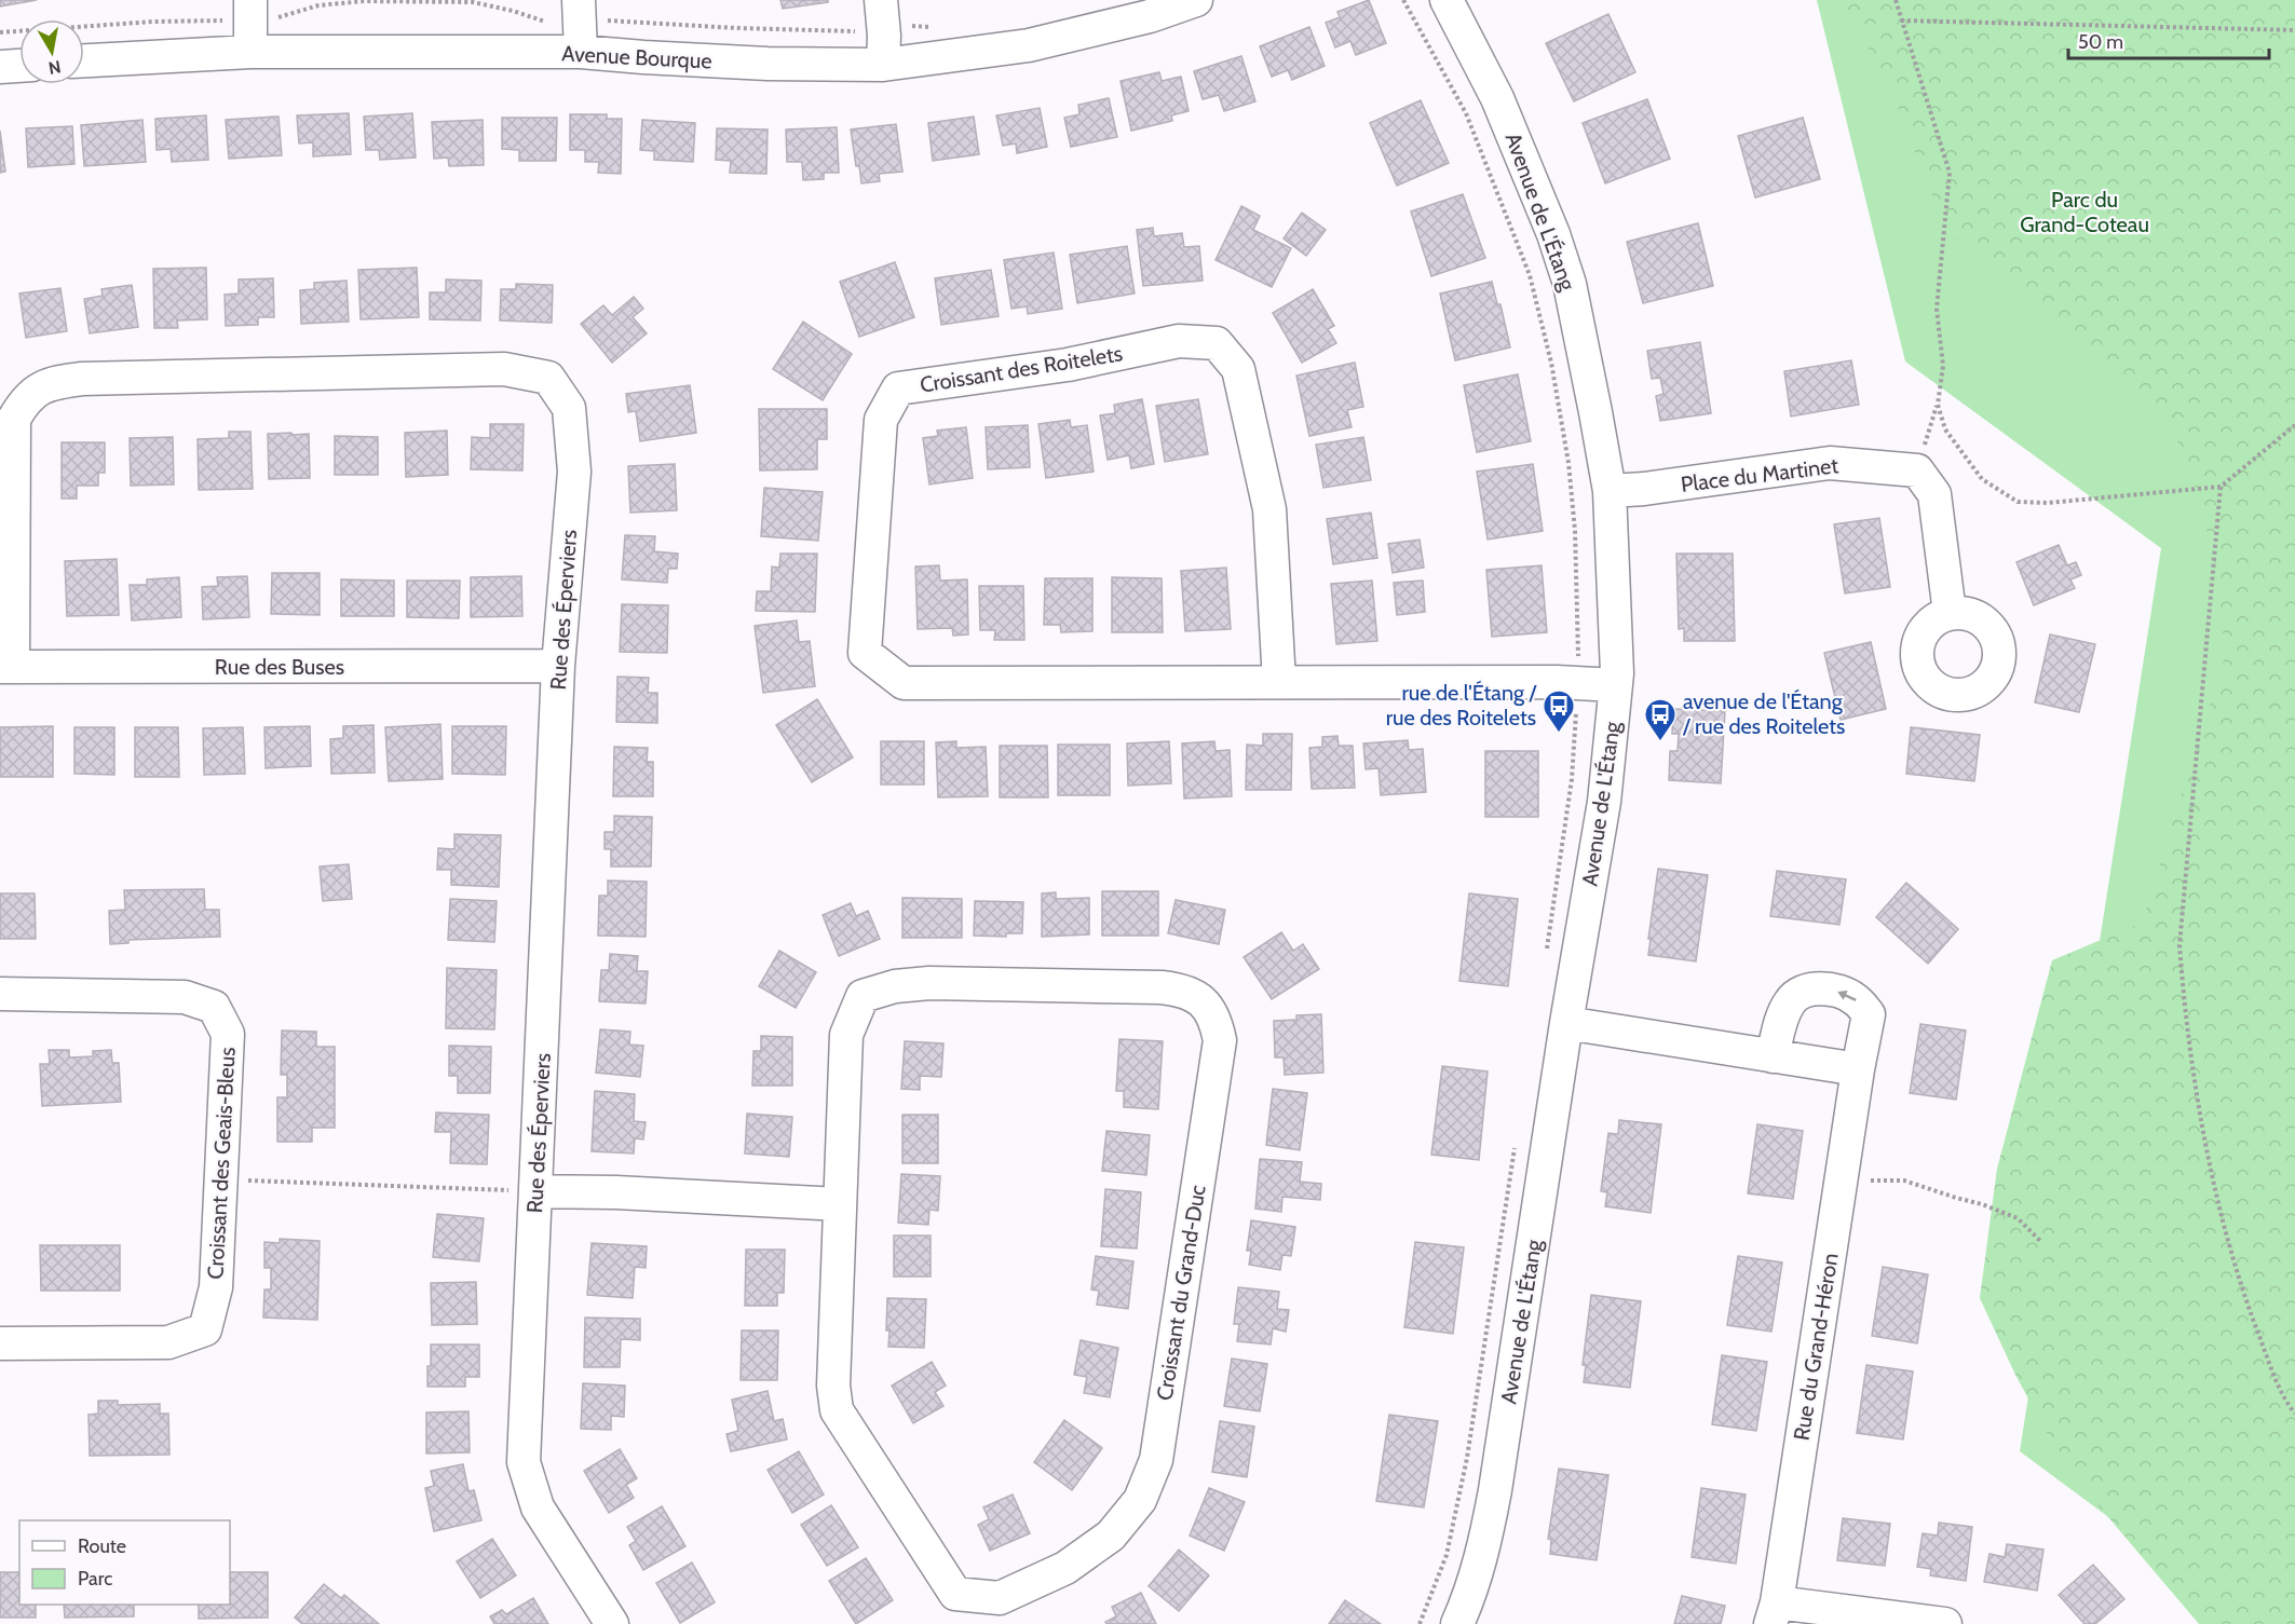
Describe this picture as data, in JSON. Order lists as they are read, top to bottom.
{
  "streets": {
    "street": [
      "Avenue Bourque",
      "Avenue de L'Étang",
      "Croissant des Roitelets",
      "Place du Martinet",
      "Rue des Éperviers",
      "Rue des Buses",
      "Croissant des Geais-Bleus",
      "Croissant du Grand-Duc",
      "Rue du Grand-Héron"
    ]
  },
  "crossings": [
    ["Avenue de L'Étang", "Croissant des Roitelets"],
    ["Avenue de L'Étang", "Place du Martinet"],
    ["Rue des Éperviers", "Rue des Buses"]
  ],
  "parks": ["Parc du Grand-Coteau"],
  "places": {
    "bus stop": ["rue de l'Étang / rue des Roitelets", "avenue de l'Étang / rue des Roitelets"]
  },
  "legend": ["Route", "Parc"],
  "scale_bar": "50 m",
  "north": "bottom"
}
